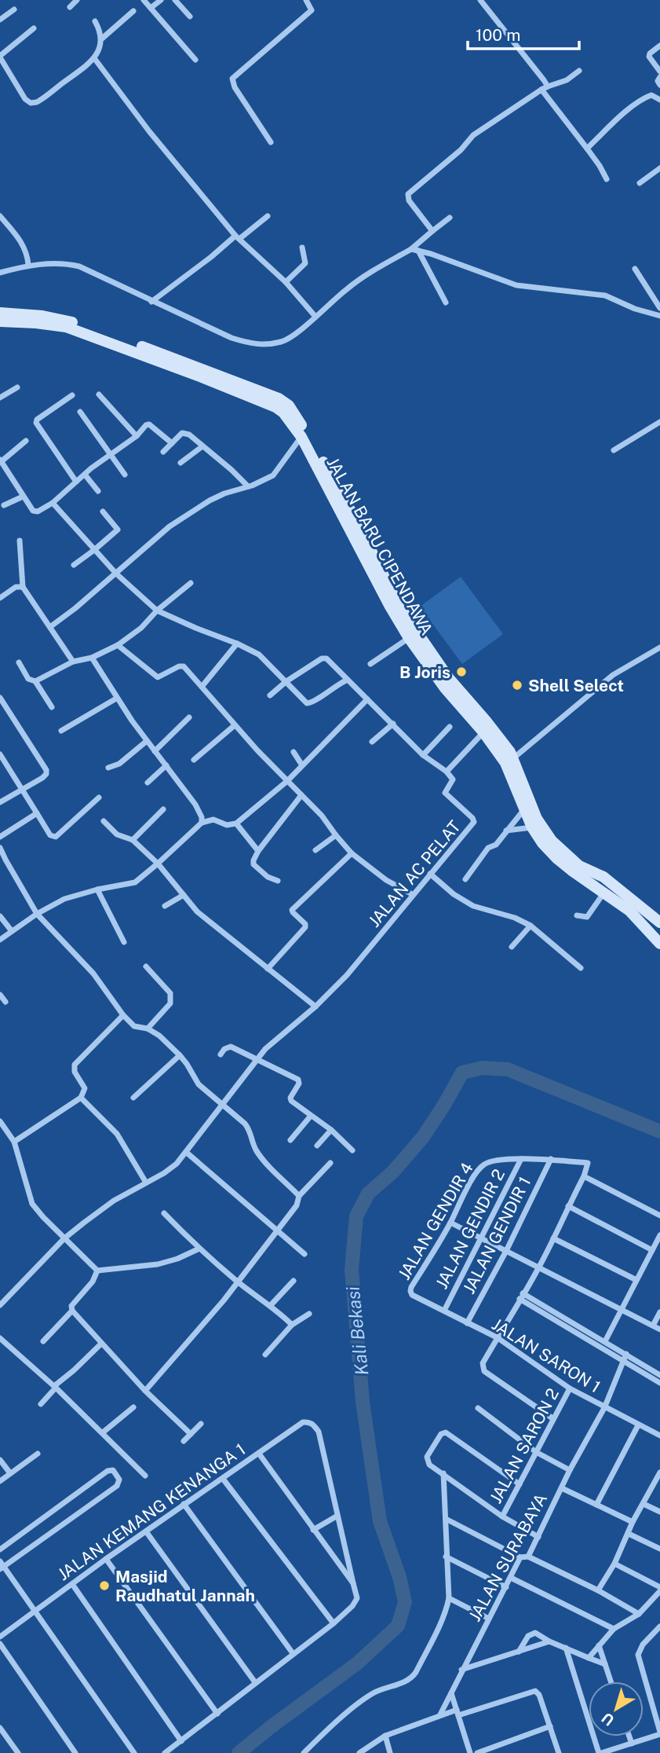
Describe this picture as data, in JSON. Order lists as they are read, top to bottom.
{
  "streets": {
    "main road": ["JALAN BARU CIPENDAWA"],
    "street": [
      "JALAN AC PELAT",
      "JALAN GENDIR 4",
      "JALAN GENDIR 2",
      "JALAN GENDIR 1",
      "JALAN SARON 1",
      "JALAN SARON 2",
      "JALAN KEMANG KENANGA 1",
      "JALAN SURABAYA"
    ]
  },
  "crossings": [
    ["JALAN GENDIR 4", "JALAN GENDIR 2"],
    ["JALAN GENDIR 4", "JALAN GENDIR 1"],
    ["JALAN GENDIR 4", "JALAN SARON 1"],
    ["JALAN GENDIR 2", "JALAN SARON 1"],
    ["JALAN GENDIR 1", "JALAN SARON 1"],
    ["JALAN SARON 1", "JALAN SARON 2"],
    ["JALAN SARON 1", "JALAN SURABAYA"]
  ],
  "water": ["Kali Bekasi"],
  "places": ["B Joris", "Shell Select", "Masjid Raudhatul Jannah"],
  "scale_bar": "100 m",
  "north": "bottom left"
}
